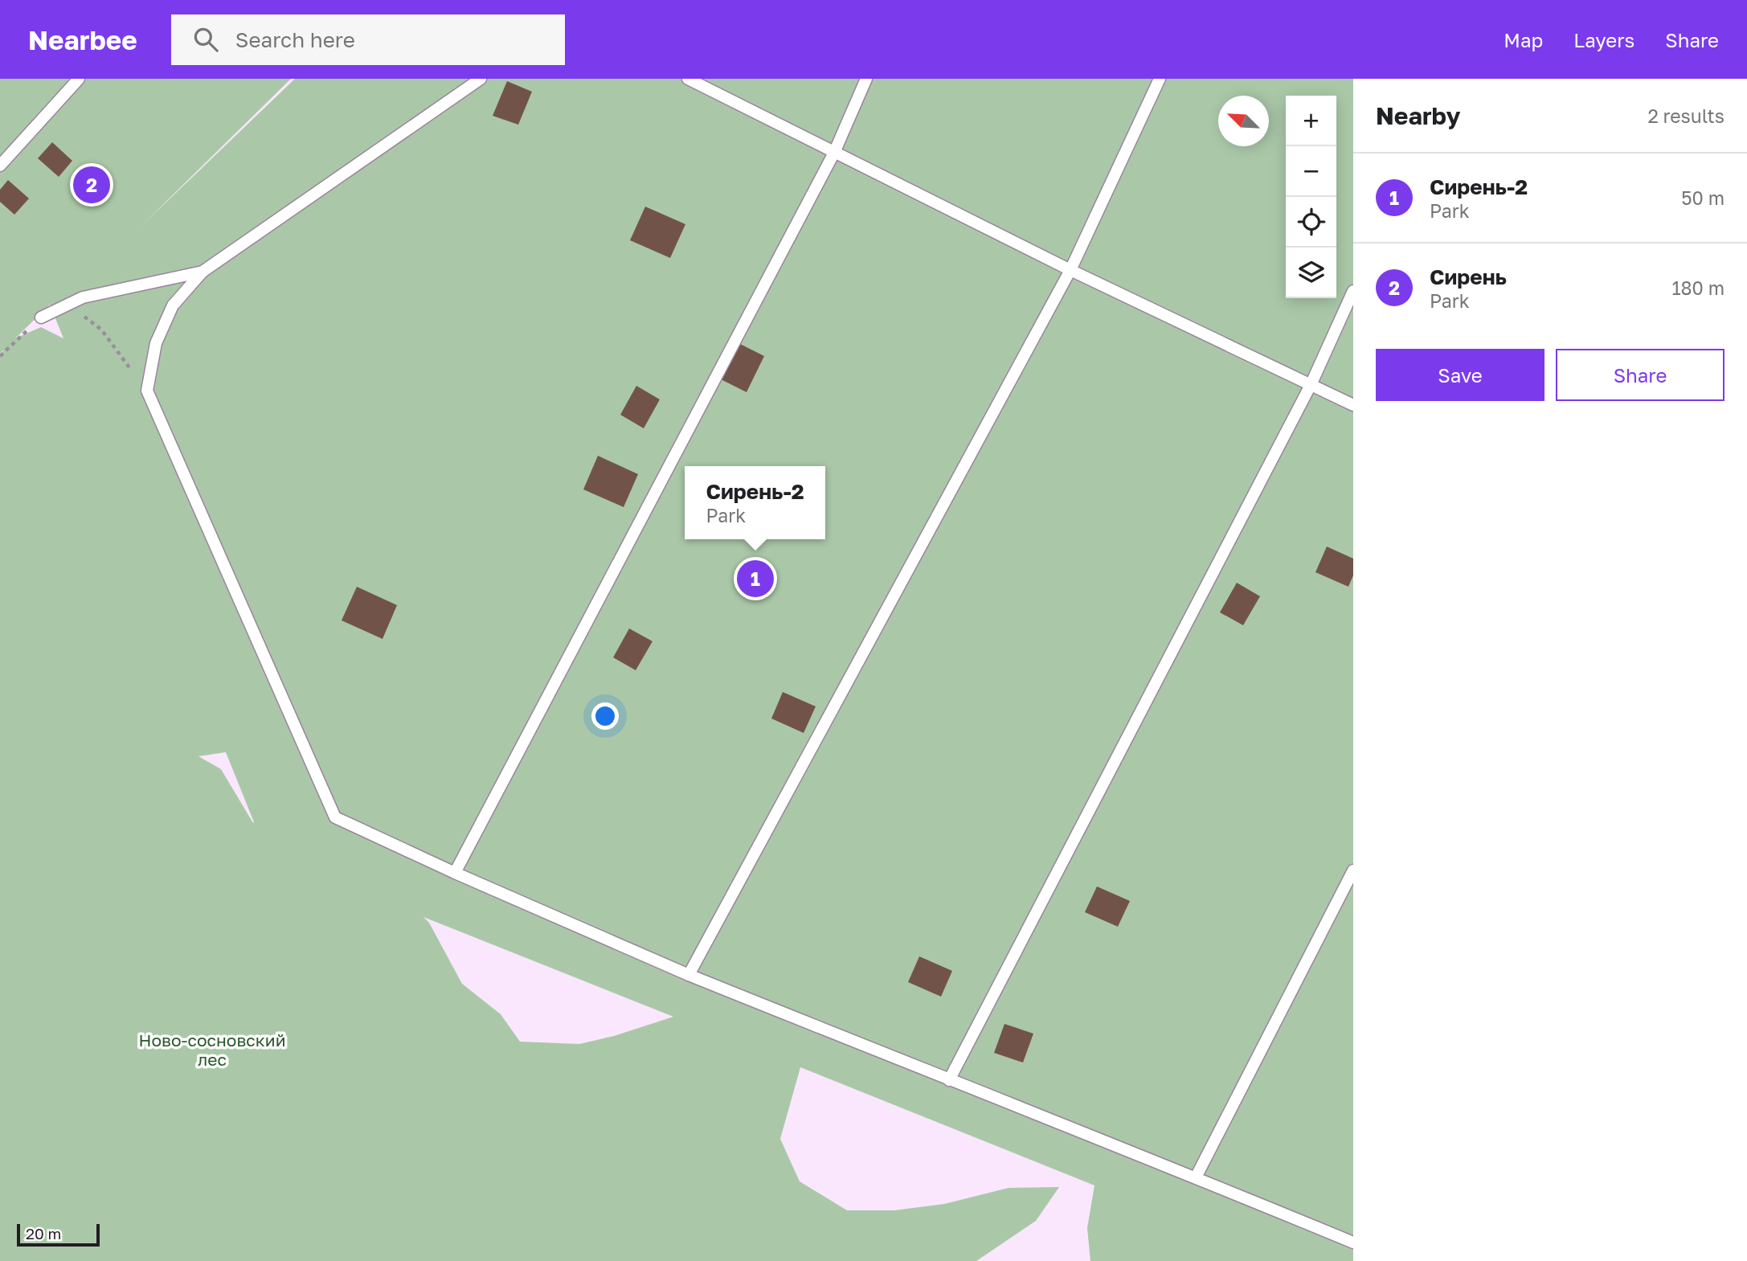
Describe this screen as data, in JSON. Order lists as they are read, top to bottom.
{
  "parks": ["Ново-сосновский лес"],
  "scale_bar": "20 m",
  "north": "top left",
  "page": {
    "header": "Nearbee",
    "search": "Search here",
    "nav": ["Map", "Layers", "Share"],
    "heading": ["Nearby", "2 results"],
    "map_buttons": ["+", "−"],
    "list": [
      {
        "mark": "1",
        "name": "Сирень-2",
        "note": "Park",
        "value": "50 m"
      },
      {
        "mark": "2",
        "name": "Сирень",
        "note": "Park",
        "value": "180 m"
      }
    ],
    "pins": ["2", "1"],
    "buttons": ["Save", "Share"],
    "popup": ["Сирень-2", "Park"],
    "scale": "20 m"
  }
}
